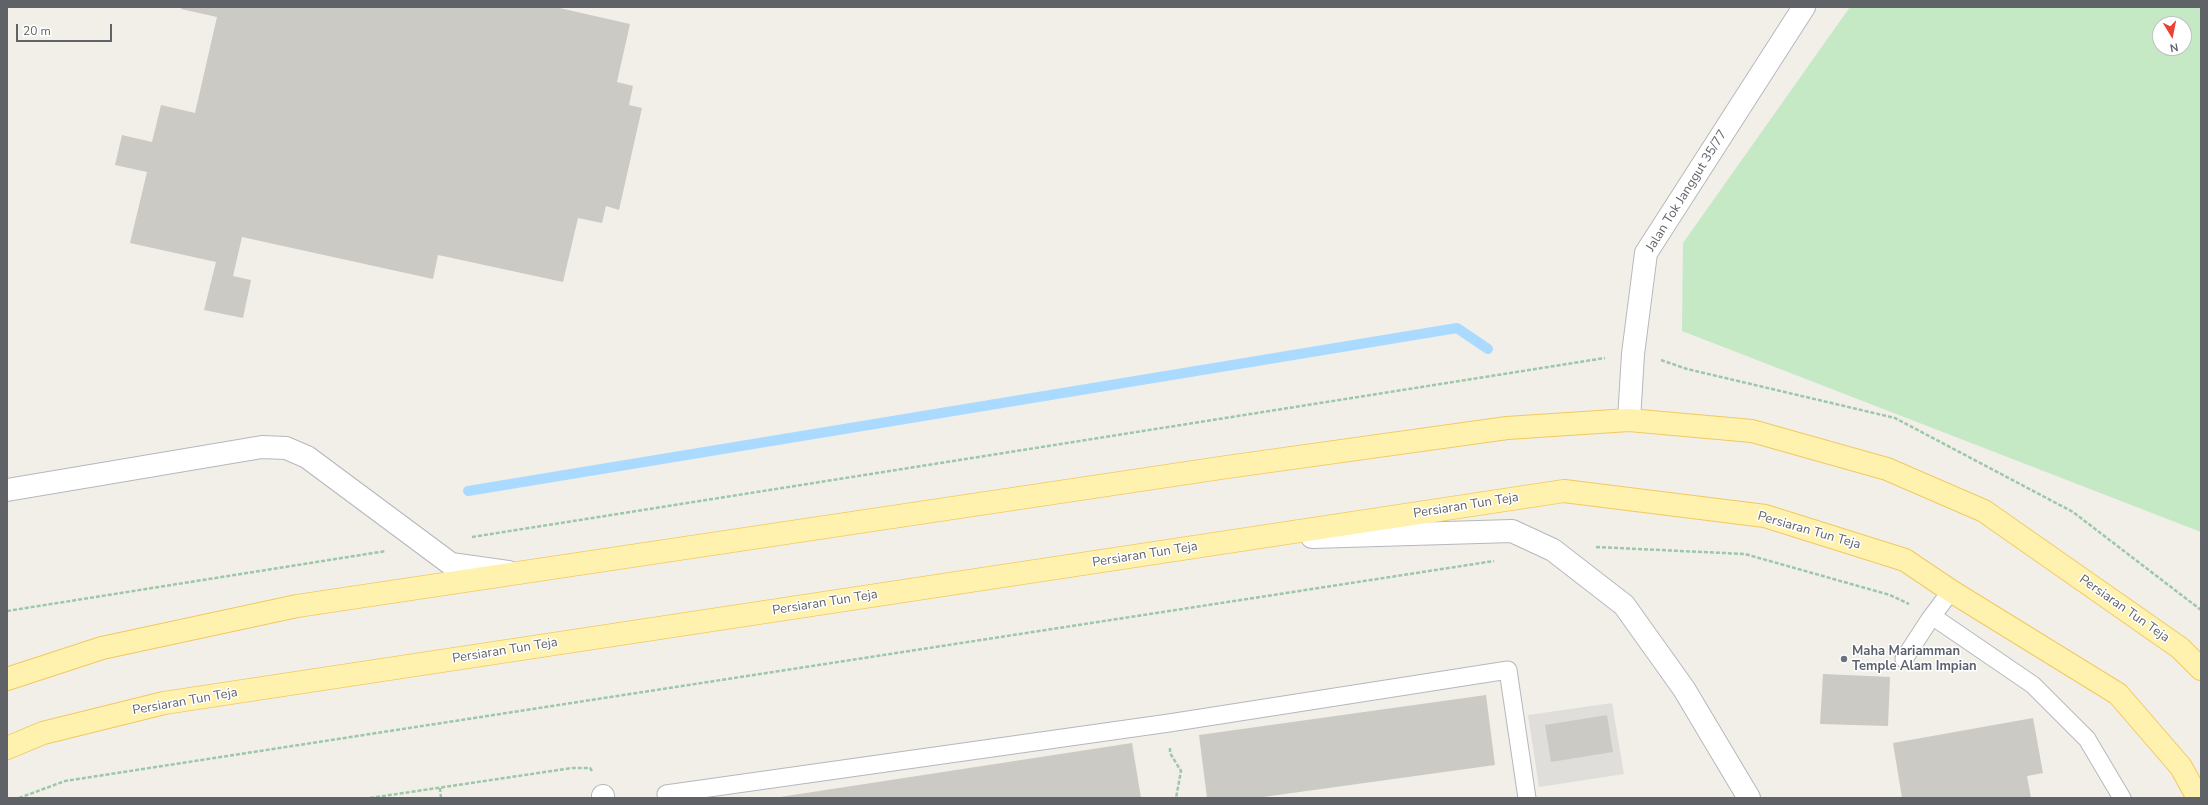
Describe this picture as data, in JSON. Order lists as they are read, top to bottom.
{
  "streets": {
    "main road": ["Persiaran Tun Teja"],
    "street": ["Jalan Tok Janggut 35/77"]
  },
  "crossings": [
    ["Jalan Tok Janggut 35/77", "Persiaran Tun Teja"]
  ],
  "places": ["Maha Mariamman Temple Alam Impian"],
  "scale_bar": "20 m",
  "north": "bottom"
}
